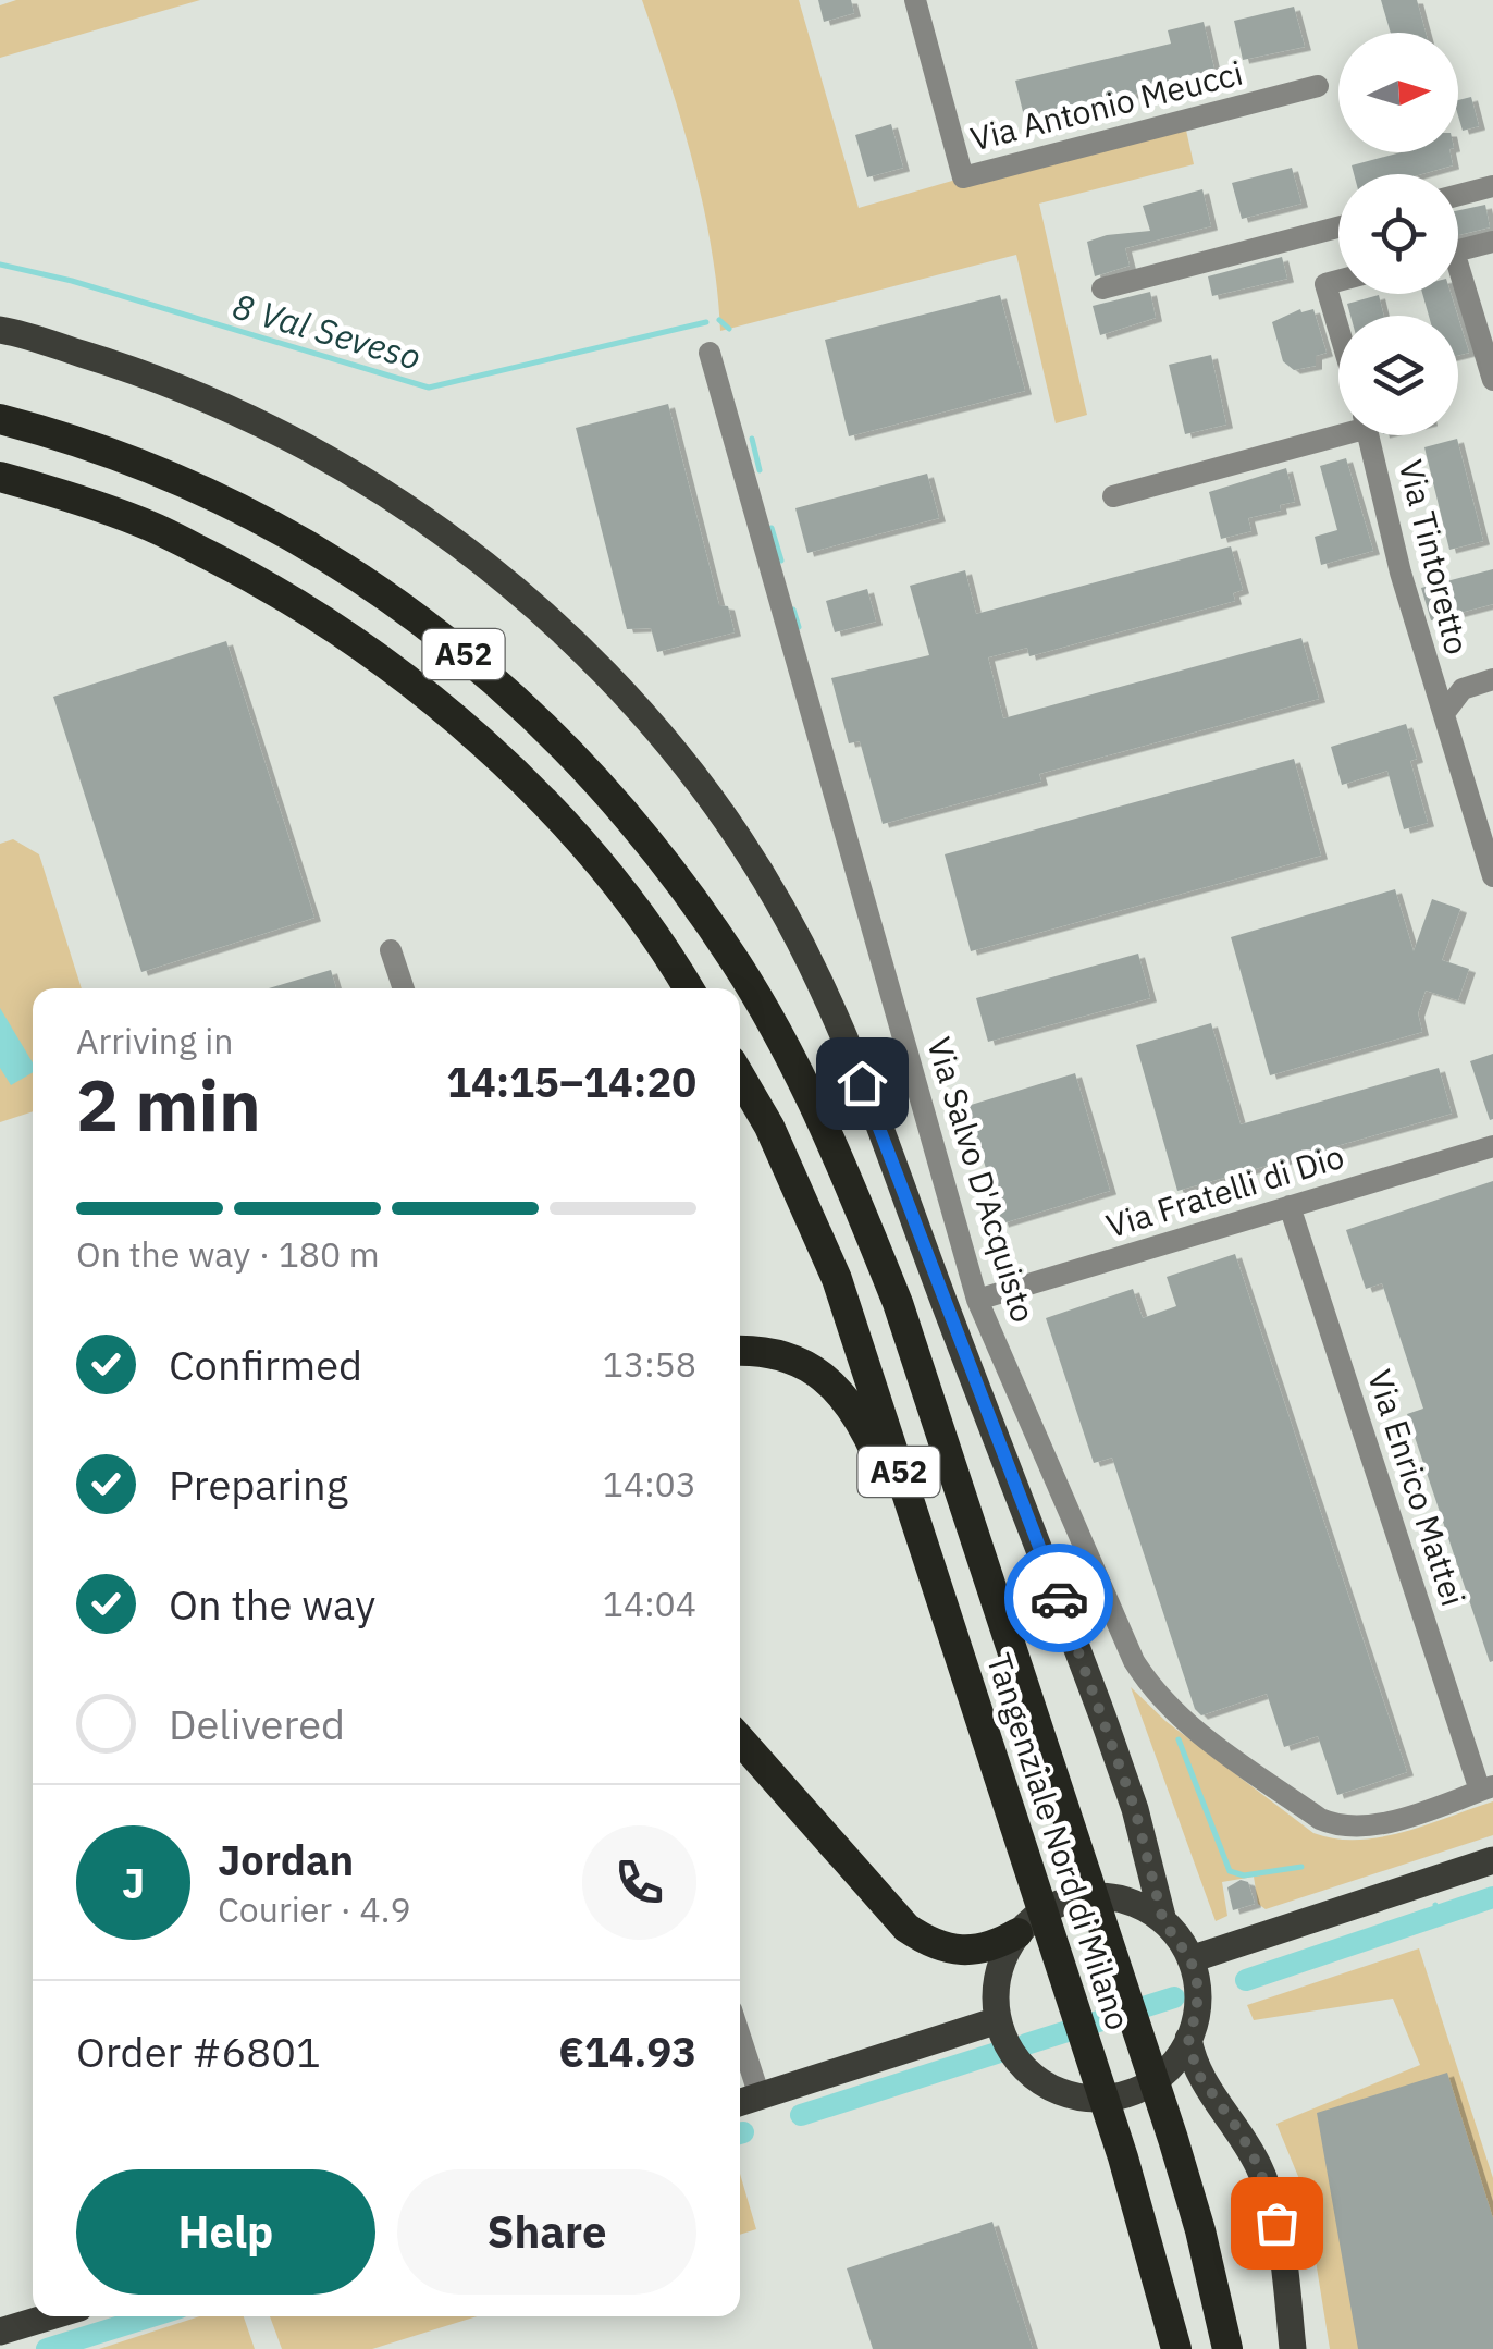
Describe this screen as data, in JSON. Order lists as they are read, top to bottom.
{
  "streets": {
    "highway": ["A52", "Tangenziale Nord di Milano"],
    "street": [
      "Via Antonio Meucci",
      "Via Tintoretto",
      "Via Salvo D'Acquisto",
      "Via Fratelli di Dio",
      "Via Enrico Mattei"
    ]
  },
  "crossings": [
    ["Via Salvo D'Acquisto", "Via Fratelli di Dio"],
    ["Via Salvo D'Acquisto", "Via Enrico Mattei"],
    ["Via Fratelli di Dio", "Via Enrico Mattei"]
  ],
  "water": ["8 Val Seveso"],
  "north": "right",
  "page": {
    "heading": ["2 min", "Arriving in", "14:15–14:20"],
    "panel": [
      "Jordan",
      "Courier · 4.9",
      "Order #6801",
      "€14.93"
    ],
    "bar": "On the way · 180 m",
    "list": [
      ["Confirmed", "13:58"],
      ["Preparing", "14:03"],
      ["On the way", "14:04"],
      "Delivered"
    ],
    "round": "J",
    "buttons": ["Help", "Share"]
  }
}
